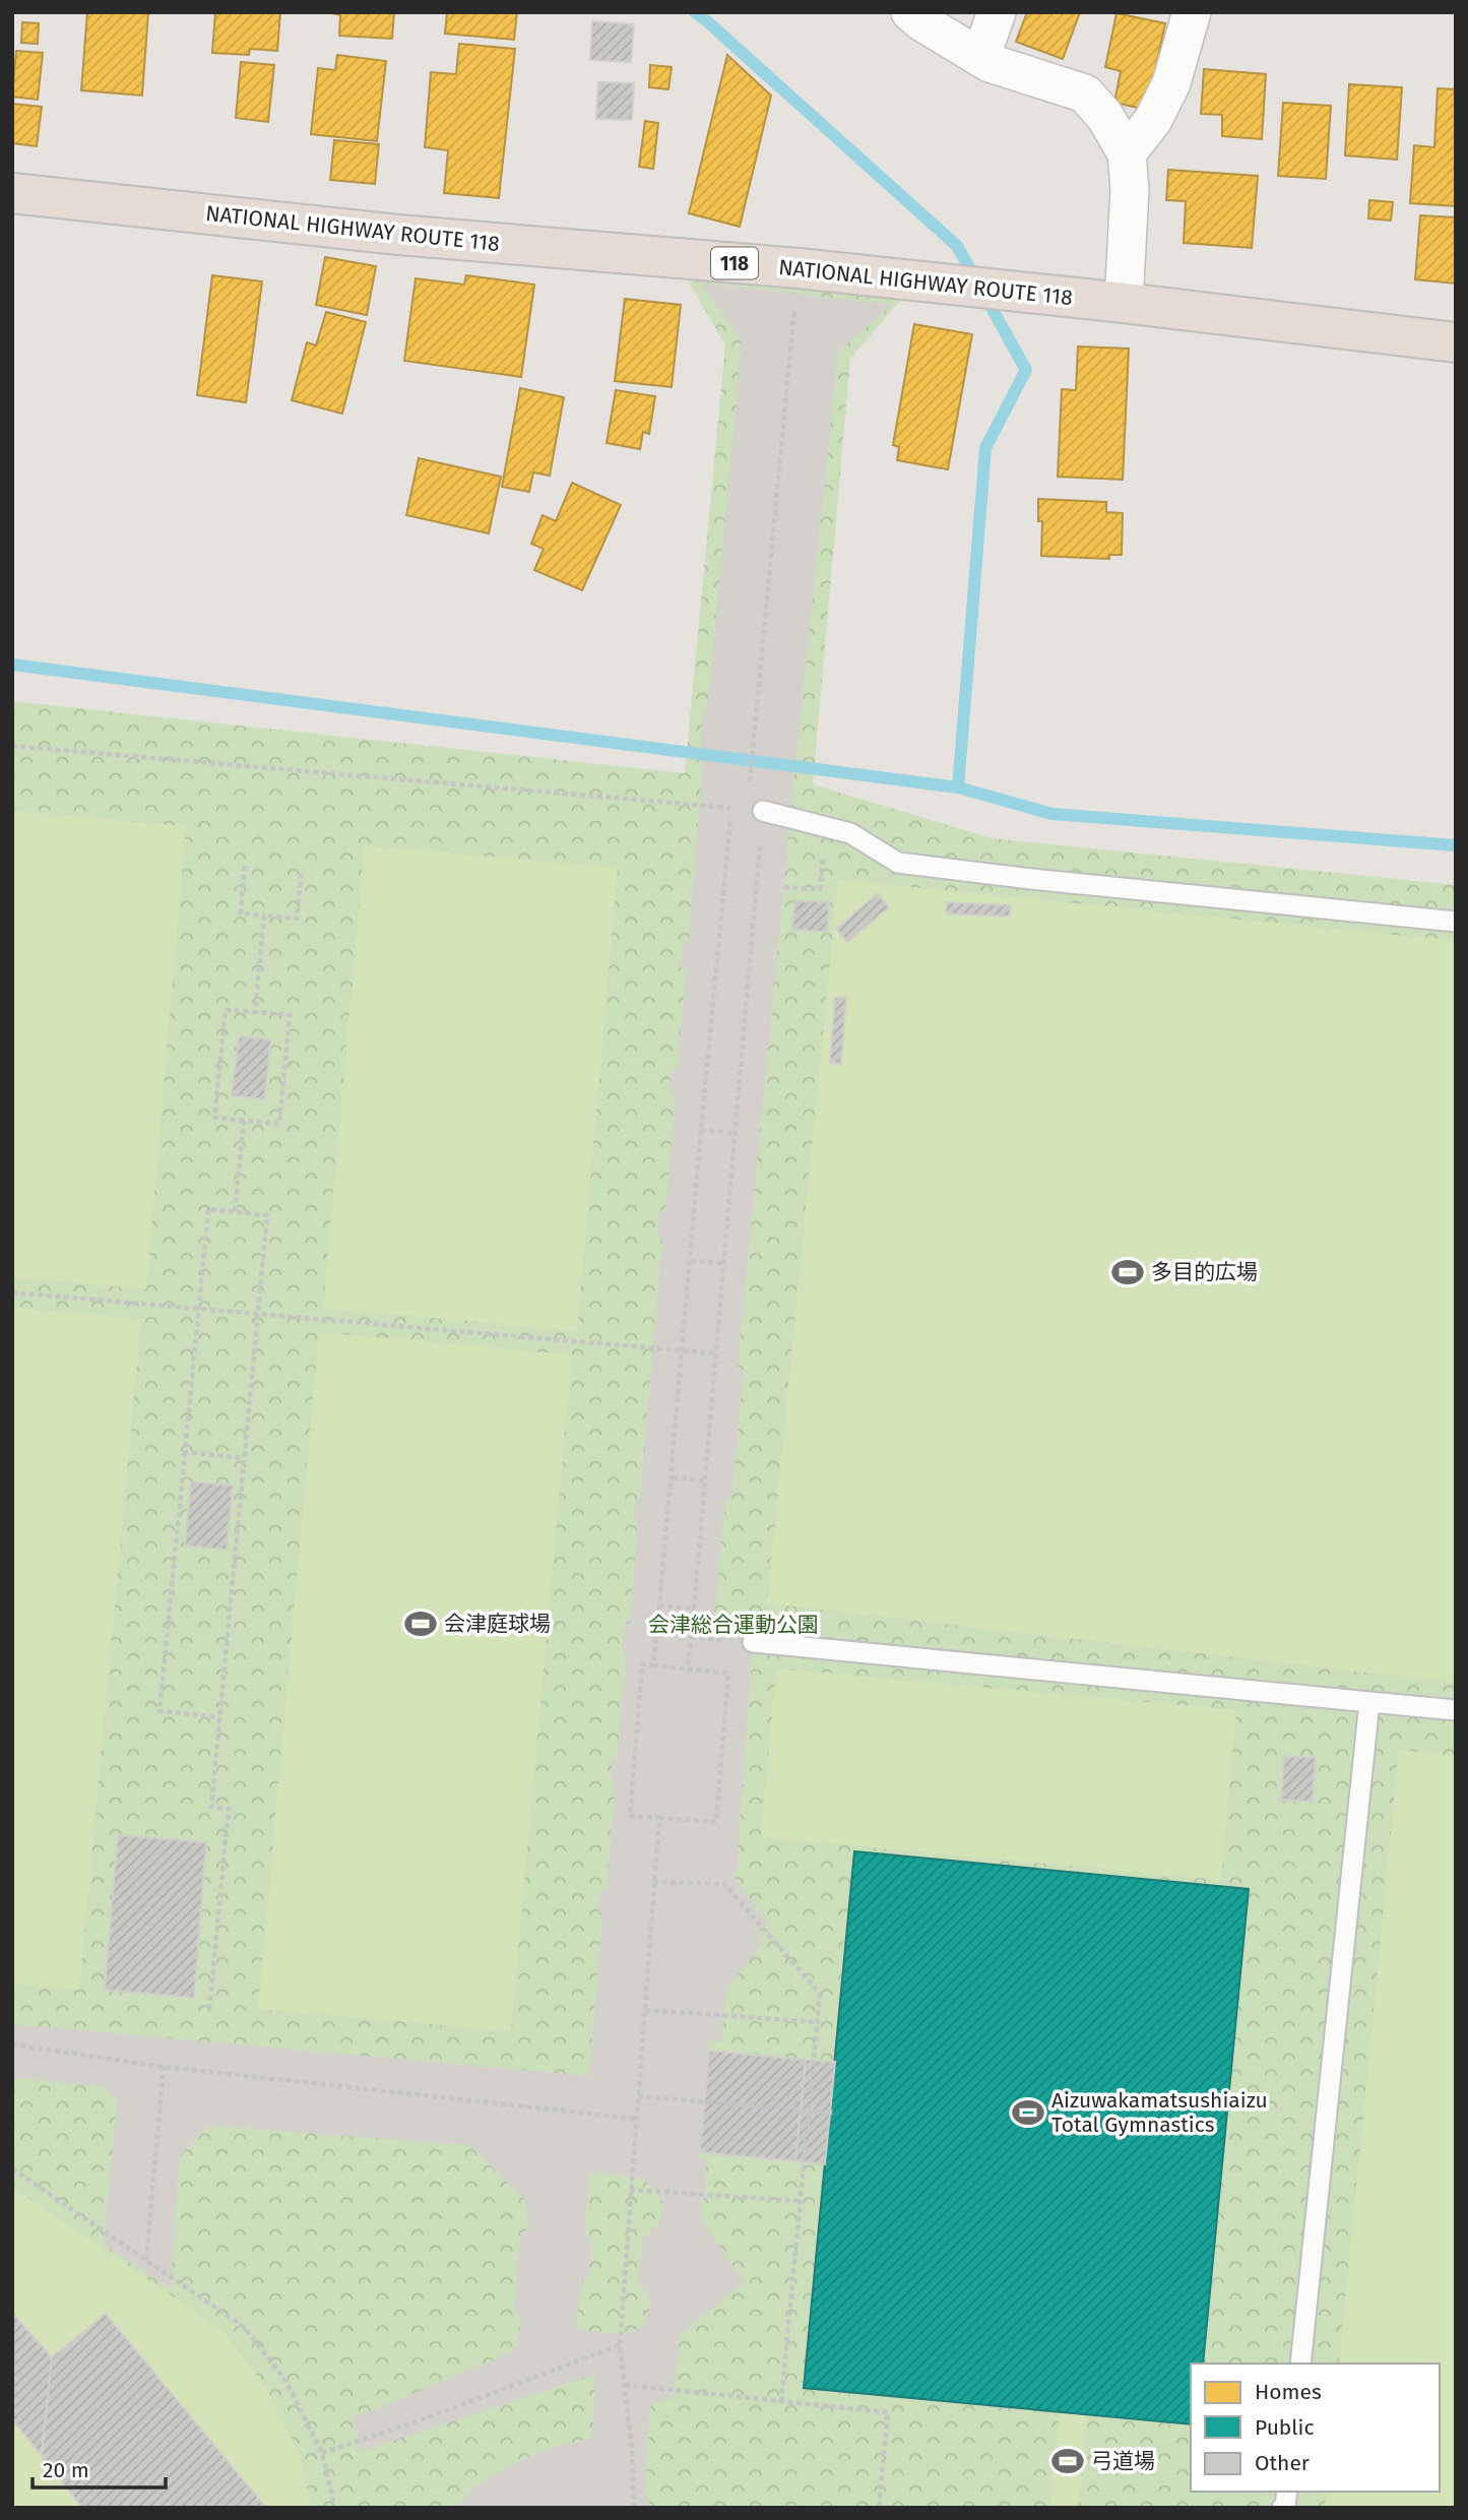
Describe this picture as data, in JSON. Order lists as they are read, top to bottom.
{
  "streets": {
    "highway": ["NATIONAL HIGHWAY ROUTE 118", "118"]
  },
  "parks": ["会津総合運動公園"],
  "places": {
    "sports": [
      "多目的広場",
      "会津庭球場",
      "Aizuwakamatsushiaizu Total Gymnastics",
      "弓道場"
    ]
  },
  "legend": ["Homes", "Public", "Other"],
  "scale_bar": "20 m"
}
